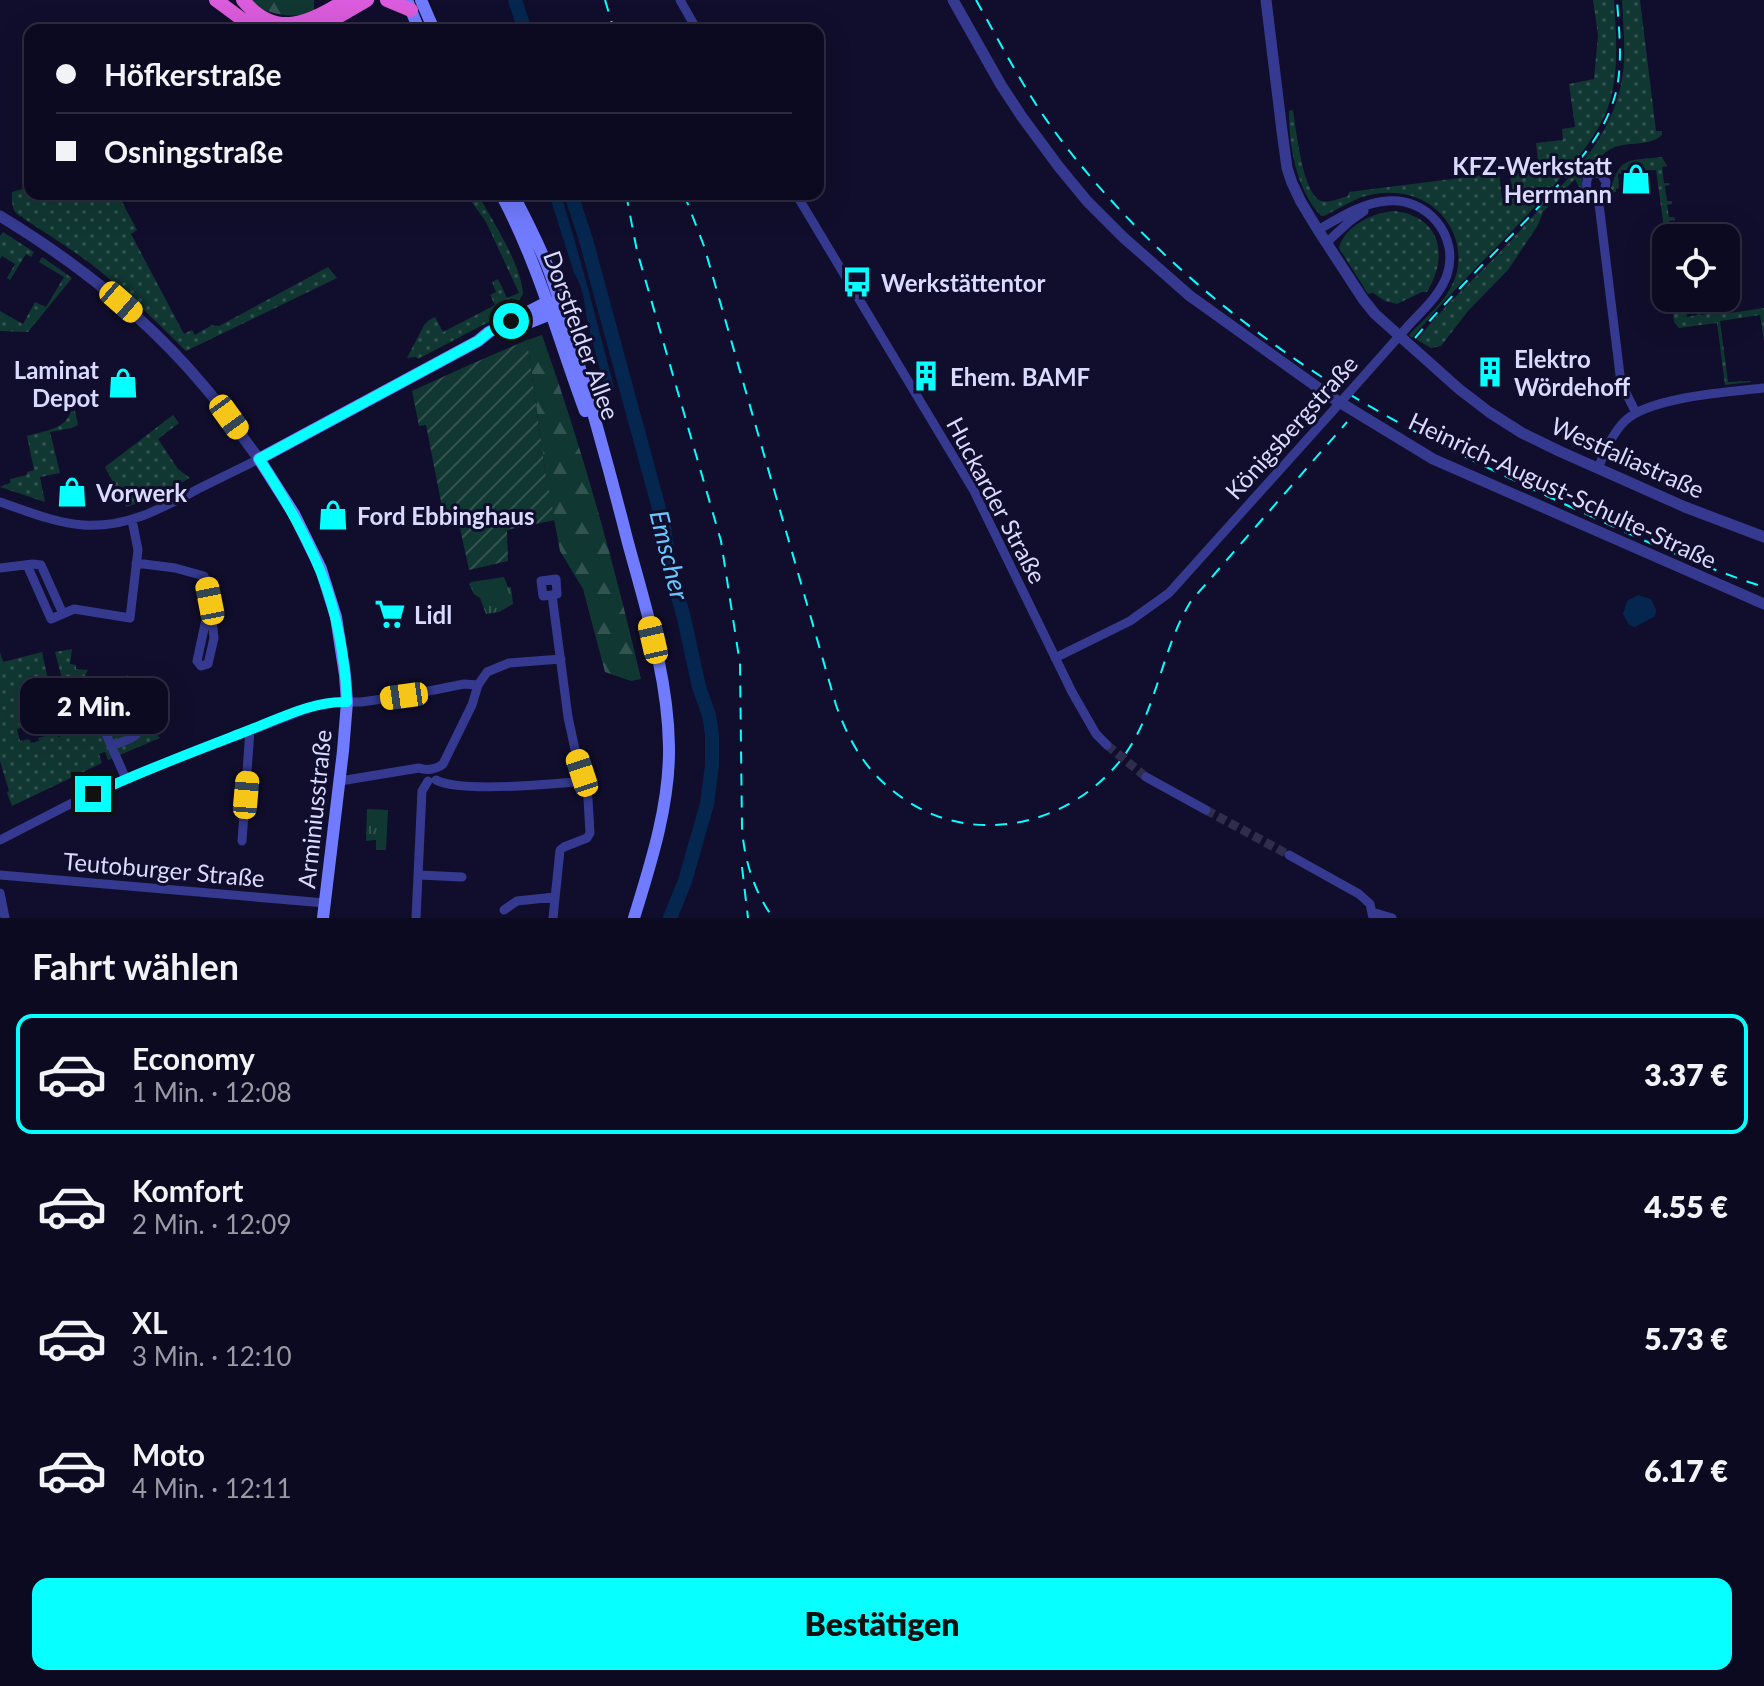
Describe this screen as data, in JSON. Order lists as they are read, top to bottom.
{
  "streets": {
    "main road": ["Dorstfelder Allee", "Arminiusstraße"],
    "street": [
      "Königsbergstraße",
      "Westfaliastraße",
      "Heinrich-August-Schulte-Straße",
      "Huckarder Straße",
      "Teutoburger Straße"
    ]
  },
  "crossings": [
    ["Königsbergstraße", "Huckarder Straße"],
    ["Arminiusstraße", "Teutoburger Straße"]
  ],
  "water": ["Emscher"],
  "places": {
    "shop": [
      "KFZ-Werkstatt Herrmann",
      "Laminat Depot",
      "Vorwerk",
      "Ford Ebbinghaus"
    ],
    "bus stop": ["Werkstättentor"],
    "building": ["Elektro Wördehoff", "Ehem. BAMF"],
    "supermarket": ["Lidl"]
  },
  "page": {
    "banner": ["Höfkerstraße", "Osningstraße"],
    "bubble": "2 Min.",
    "heading": "Fahrt wählen",
    "list": [
      {
        "name": "Economy",
        "note": "1 Min. · 12:08",
        "value": "3.37 €"
      },
      {
        "name": "Komfort",
        "note": "2 Min. · 12:09",
        "value": "4.55 €"
      },
      {
        "name": "XL",
        "note": "3 Min. · 12:10",
        "value": "5.73 €"
      },
      {
        "name": "Moto",
        "note": "4 Min. · 12:11",
        "value": "6.17 €"
      }
    ],
    "buttons": "Bestätigen"
  }
}
